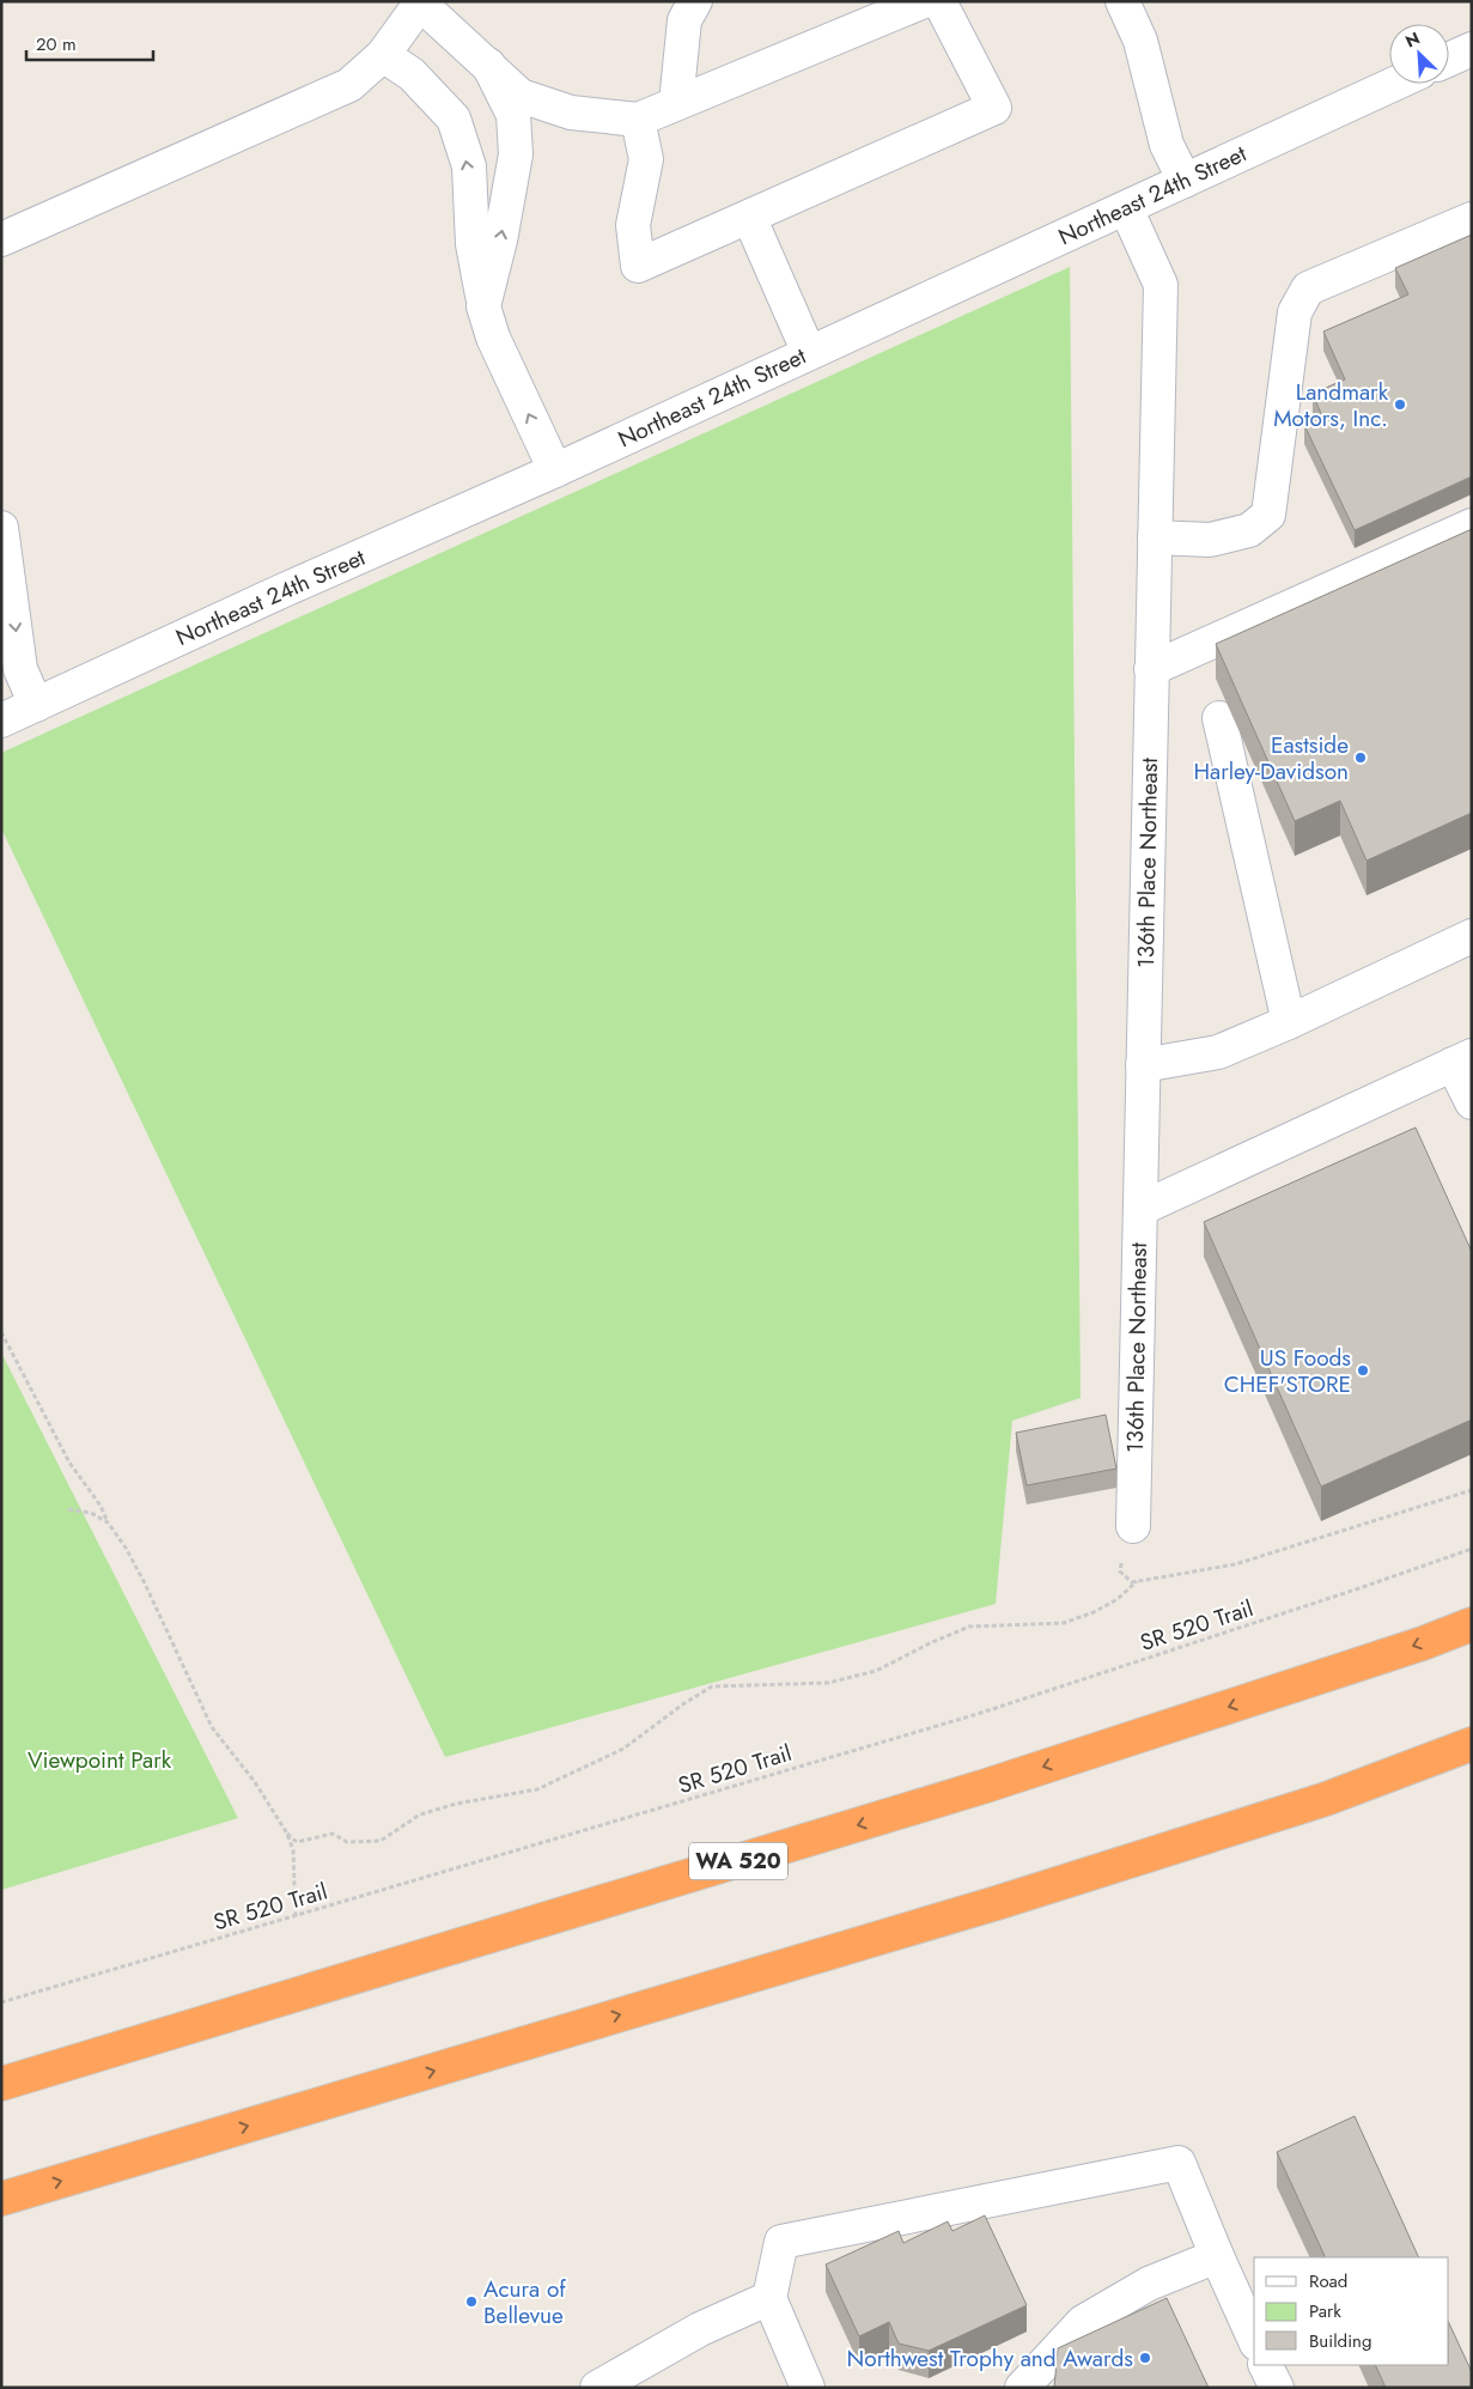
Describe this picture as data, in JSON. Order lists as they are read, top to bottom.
{
  "streets": {
    "highway": ["WA 520"],
    "street": ["Northeast 24th Street", "136th Place Northeast"],
    "path": ["SR 520 Trail"]
  },
  "crossings": [
    ["Northeast 24th Street", "136th Place Northeast"]
  ],
  "parks": ["Viewpoint Park"],
  "places": [
    "Landmark Motors, Inc.",
    "Eastside Harley-Davidson",
    "US Foods CHEF'STORE",
    "Acura of Bellevue",
    "Northwest Trophy and Awards"
  ],
  "legend": ["Road", "Park", "Building"],
  "scale_bar": "20 m",
  "north": "top left"
}
